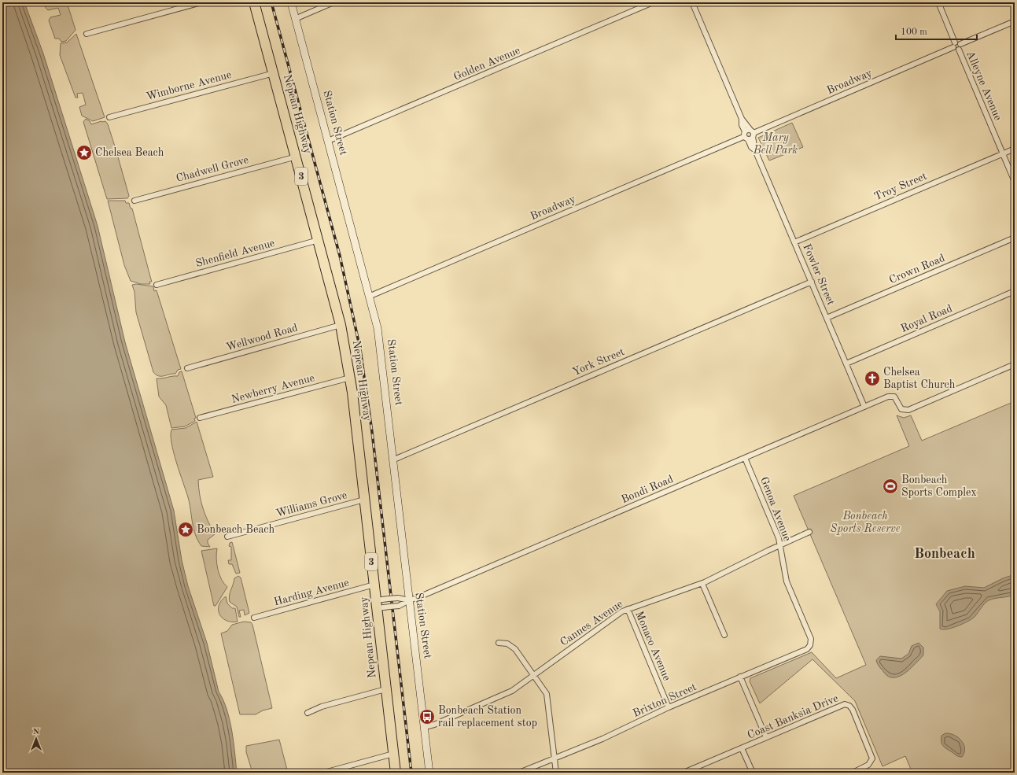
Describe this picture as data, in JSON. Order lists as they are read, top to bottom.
{
  "streets": {
    "highway": ["Nepean Highway", "3"],
    "street": [
      "Golden Avenue",
      "Broadway",
      "Wimborne Avenue",
      "Alleyne Avenue",
      "Station Street",
      "Chadwell Grove",
      "Troy Street",
      "Shenfield Avenue",
      "Crown Road",
      "Fowler Street",
      "Royal Road",
      "Wellwood Road",
      "York Street",
      "Newberry Avenue",
      "Bondi Road",
      "Williams Grove",
      "Genoa Avenue",
      "Harding Avenue",
      "Cannes Avenue",
      "Monaco Avenue",
      "Brixton Street",
      "Coast Banksia Drive"
    ]
  },
  "crossings": [
    ["Golden Avenue", "Station Street"],
    ["Broadway", "Alleyne Avenue"],
    ["Broadway", "Station Street"],
    ["Broadway", "Fowler Street"],
    ["Wimborne Avenue", "Nepean Highway"],
    ["Alleyne Avenue", "Troy Street"],
    ["Nepean Highway", "Chadwell Grove"],
    ["Nepean Highway", "Shenfield Avenue"],
    ["Nepean Highway", "Wellwood Road"],
    ["Nepean Highway", "Newberry Avenue"],
    ["Nepean Highway", "Bondi Road"],
    ["Nepean Highway", "Williams Grove"],
    ["Nepean Highway", "Harding Avenue"],
    ["Station Street", "York Street"],
    ["Station Street", "Bondi Road"],
    ["Station Street", "Cannes Avenue"],
    ["Troy Street", "Fowler Street"],
    ["Crown Road", "Fowler Street"],
    ["Fowler Street", "Royal Road"],
    ["Fowler Street", "York Street"],
    ["Fowler Street", "Bondi Road"],
    ["Bondi Road", "Genoa Avenue"],
    ["Genoa Avenue", "Cannes Avenue"],
    ["Genoa Avenue", "Brixton Street"],
    ["Cannes Avenue", "Monaco Avenue"],
    ["Monaco Avenue", "Brixton Street"]
  ],
  "districts": ["Bonbeach"],
  "parks": ["Mary Bell Park", "Bonbeach Sports Reserve"],
  "places": {
    "place": ["Chelsea Beach", "Bonbeach Beach"],
    "church": ["Chelsea Baptist Church"],
    "sports": ["Bonbeach Sports Complex"],
    "bus stop": ["Bonbeach Station rail replacement stop"]
  },
  "scale_bar": "100 m",
  "north": "top"
}
